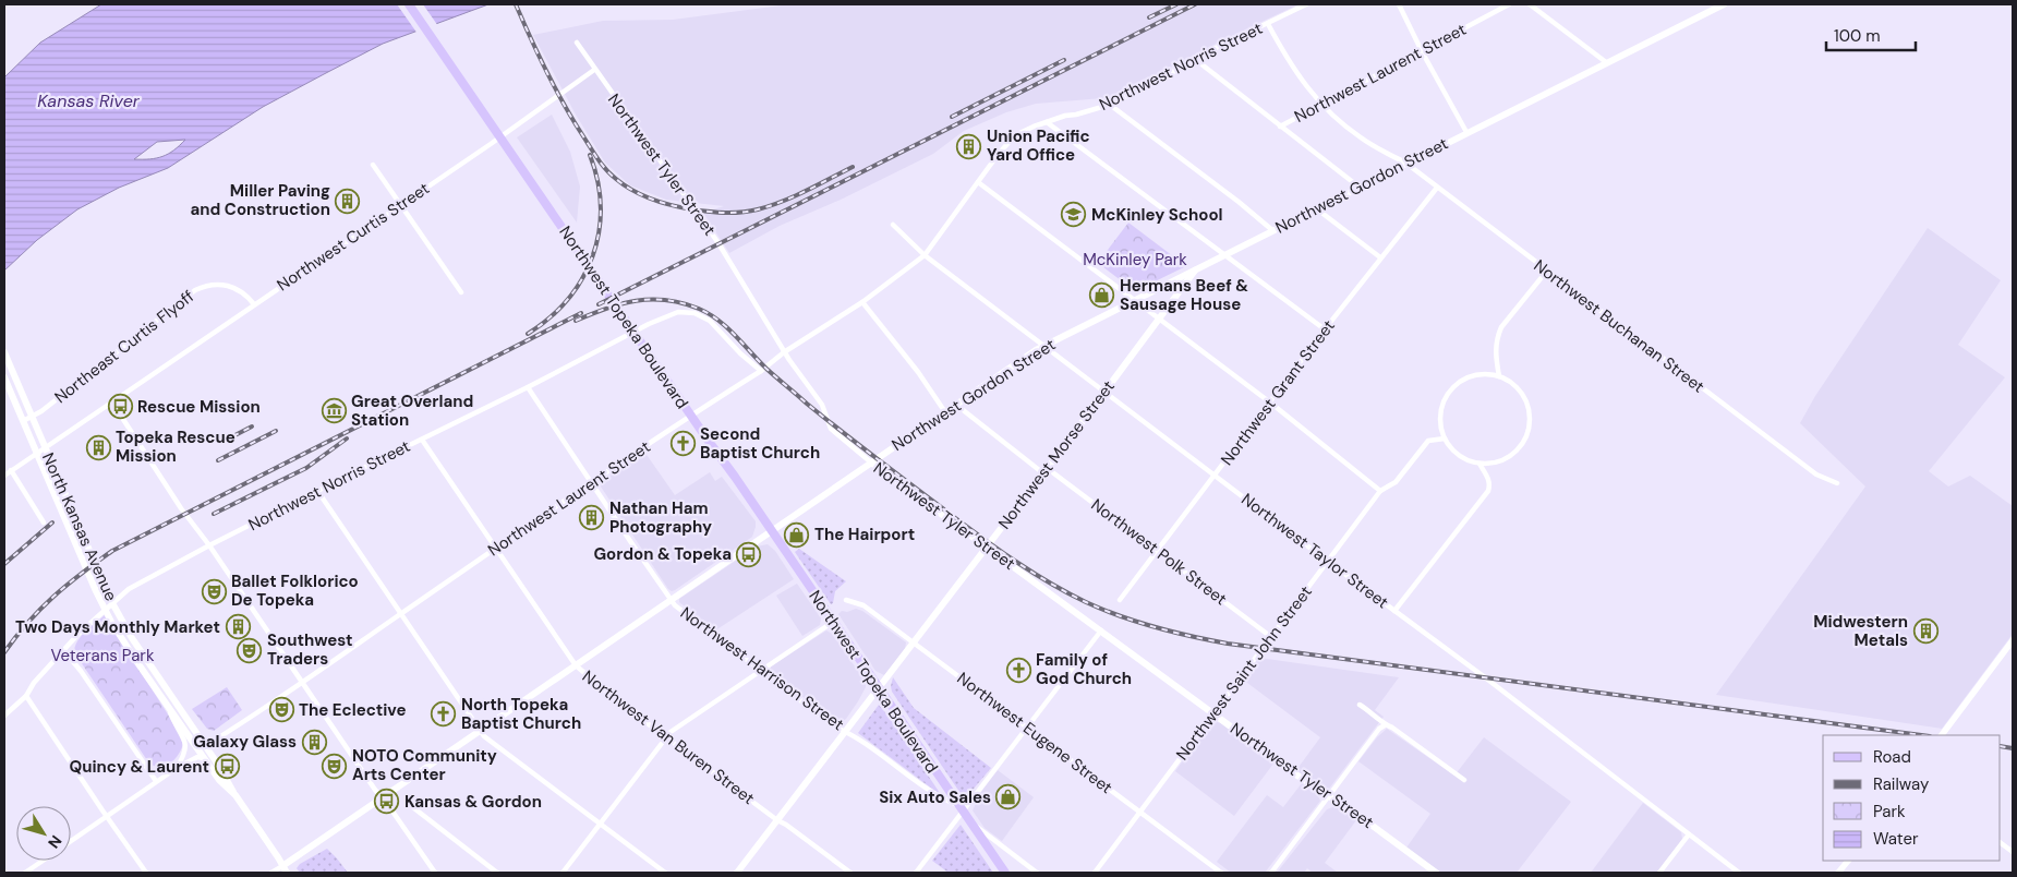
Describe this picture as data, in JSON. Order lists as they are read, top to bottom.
{
  "streets": {
    "main road": [
      "Northwest Tyler Street",
      "Northwest Gordon Street",
      "Northwest Topeka Boulevard",
      "Northwest Morse Street",
      "North Kansas Avenue"
    ],
    "street": [
      "Northwest Norris Street",
      "Northwest Laurent Street",
      "Northwest Curtis Street",
      "Northwest Buchanan Street",
      "Northeast Curtis Flyoff",
      "Northwest Grant Street",
      "Northwest Taylor Street",
      "Northwest Polk Street",
      "Northwest Harrison Street",
      "Northwest Saint John Street",
      "Northwest Eugene Street",
      "Northwest Van Buren Street"
    ]
  },
  "crossings": [
    ["Northwest Norris Street", "Northwest Laurent Street"],
    ["Northwest Norris Street", "Northwest Buchanan Street"],
    ["Northwest Norris Street", "Northwest Harrison Street"],
    ["Northwest Norris Street", "Northwest Van Buren Street"],
    ["Northwest Laurent Street", "Northwest Tyler Street"],
    ["Northwest Laurent Street", "Northwest Buchanan Street"],
    ["Northwest Laurent Street", "North Kansas Avenue"],
    ["Northwest Laurent Street", "Northwest Taylor Street"],
    ["Northwest Laurent Street", "Northwest Harrison Street"],
    ["Northwest Laurent Street", "Northwest Van Buren Street"],
    ["Northwest Tyler Street", "Northwest Gordon Street"],
    ["Northwest Tyler Street", "Northwest Curtis Street"],
    ["Northwest Tyler Street", "Northwest Morse Street"],
    ["Northwest Tyler Street", "Northwest Saint John Street"],
    ["Northwest Gordon Street", "Northwest Topeka Boulevard"],
    ["Northwest Gordon Street", "Northwest Buchanan Street"],
    ["Northwest Gordon Street", "Northwest Morse Street"],
    ["Northwest Gordon Street", "Northwest Taylor Street"],
    ["Northwest Gordon Street", "Northwest Polk Street"],
    ["Northwest Gordon Street", "Northwest Harrison Street"],
    ["Northwest Gordon Street", "Northwest Van Buren Street"],
    ["Northwest Curtis Street", "Northeast Curtis Flyoff"],
    ["Northwest Topeka Boulevard", "Northwest Morse Street"],
    ["Northwest Topeka Boulevard", "Northwest Harrison Street"],
    ["Northwest Buchanan Street", "Northwest Grant Street"],
    ["Northeast Curtis Flyoff", "North Kansas Avenue"],
    ["Northwest Grant Street", "Northwest Taylor Street"],
    ["Northwest Grant Street", "Northwest Polk Street"],
    ["Northwest Morse Street", "Northwest Taylor Street"],
    ["Northwest Morse Street", "Northwest Polk Street"],
    ["Northwest Morse Street", "Northwest Harrison Street"],
    ["Northwest Morse Street", "Northwest Eugene Street"],
    ["Northwest Morse Street", "Northwest Van Buren Street"],
    ["Northwest Taylor Street", "Northwest Saint John Street"],
    ["Northwest Polk Street", "Northwest Saint John Street"],
    ["Northwest Saint John Street", "Northwest Eugene Street"]
  ],
  "water": ["Kansas River"],
  "parks": ["McKinley Park", "Veterans Park"],
  "places": {
    "building": [
      "Union Pacific Yard Office",
      "Miller Paving and Construction",
      "Topeka Rescue Mission",
      "Nathan Ham Photography",
      "Two Days Monthly Market",
      "Midwestern Metals",
      "Galaxy Glass"
    ],
    "school or university": ["McKinley School"],
    "shop": ["Hermans Beef & Sausage House", "The Hairport", "Six Auto Sales"],
    "bus stop": [
      "Rescue Mission",
      "Gordon & Topeka",
      "Quincy & Laurent",
      "Kansas & Gordon"
    ],
    "museum": ["Great Overland Station"],
    "church": ["Second Baptist Church", "Family of God Church", "North Topeka Baptist Church"],
    "theatre": [
      "Ballet Folklorico De Topeka",
      "Southwest Traders",
      "The Eclective",
      "NOTO Community Arts Center"
    ]
  },
  "legend": [
    "Road",
    "Railway",
    "Park",
    "Water"
  ],
  "scale_bar": "100 m",
  "north": "bottom right"
}
